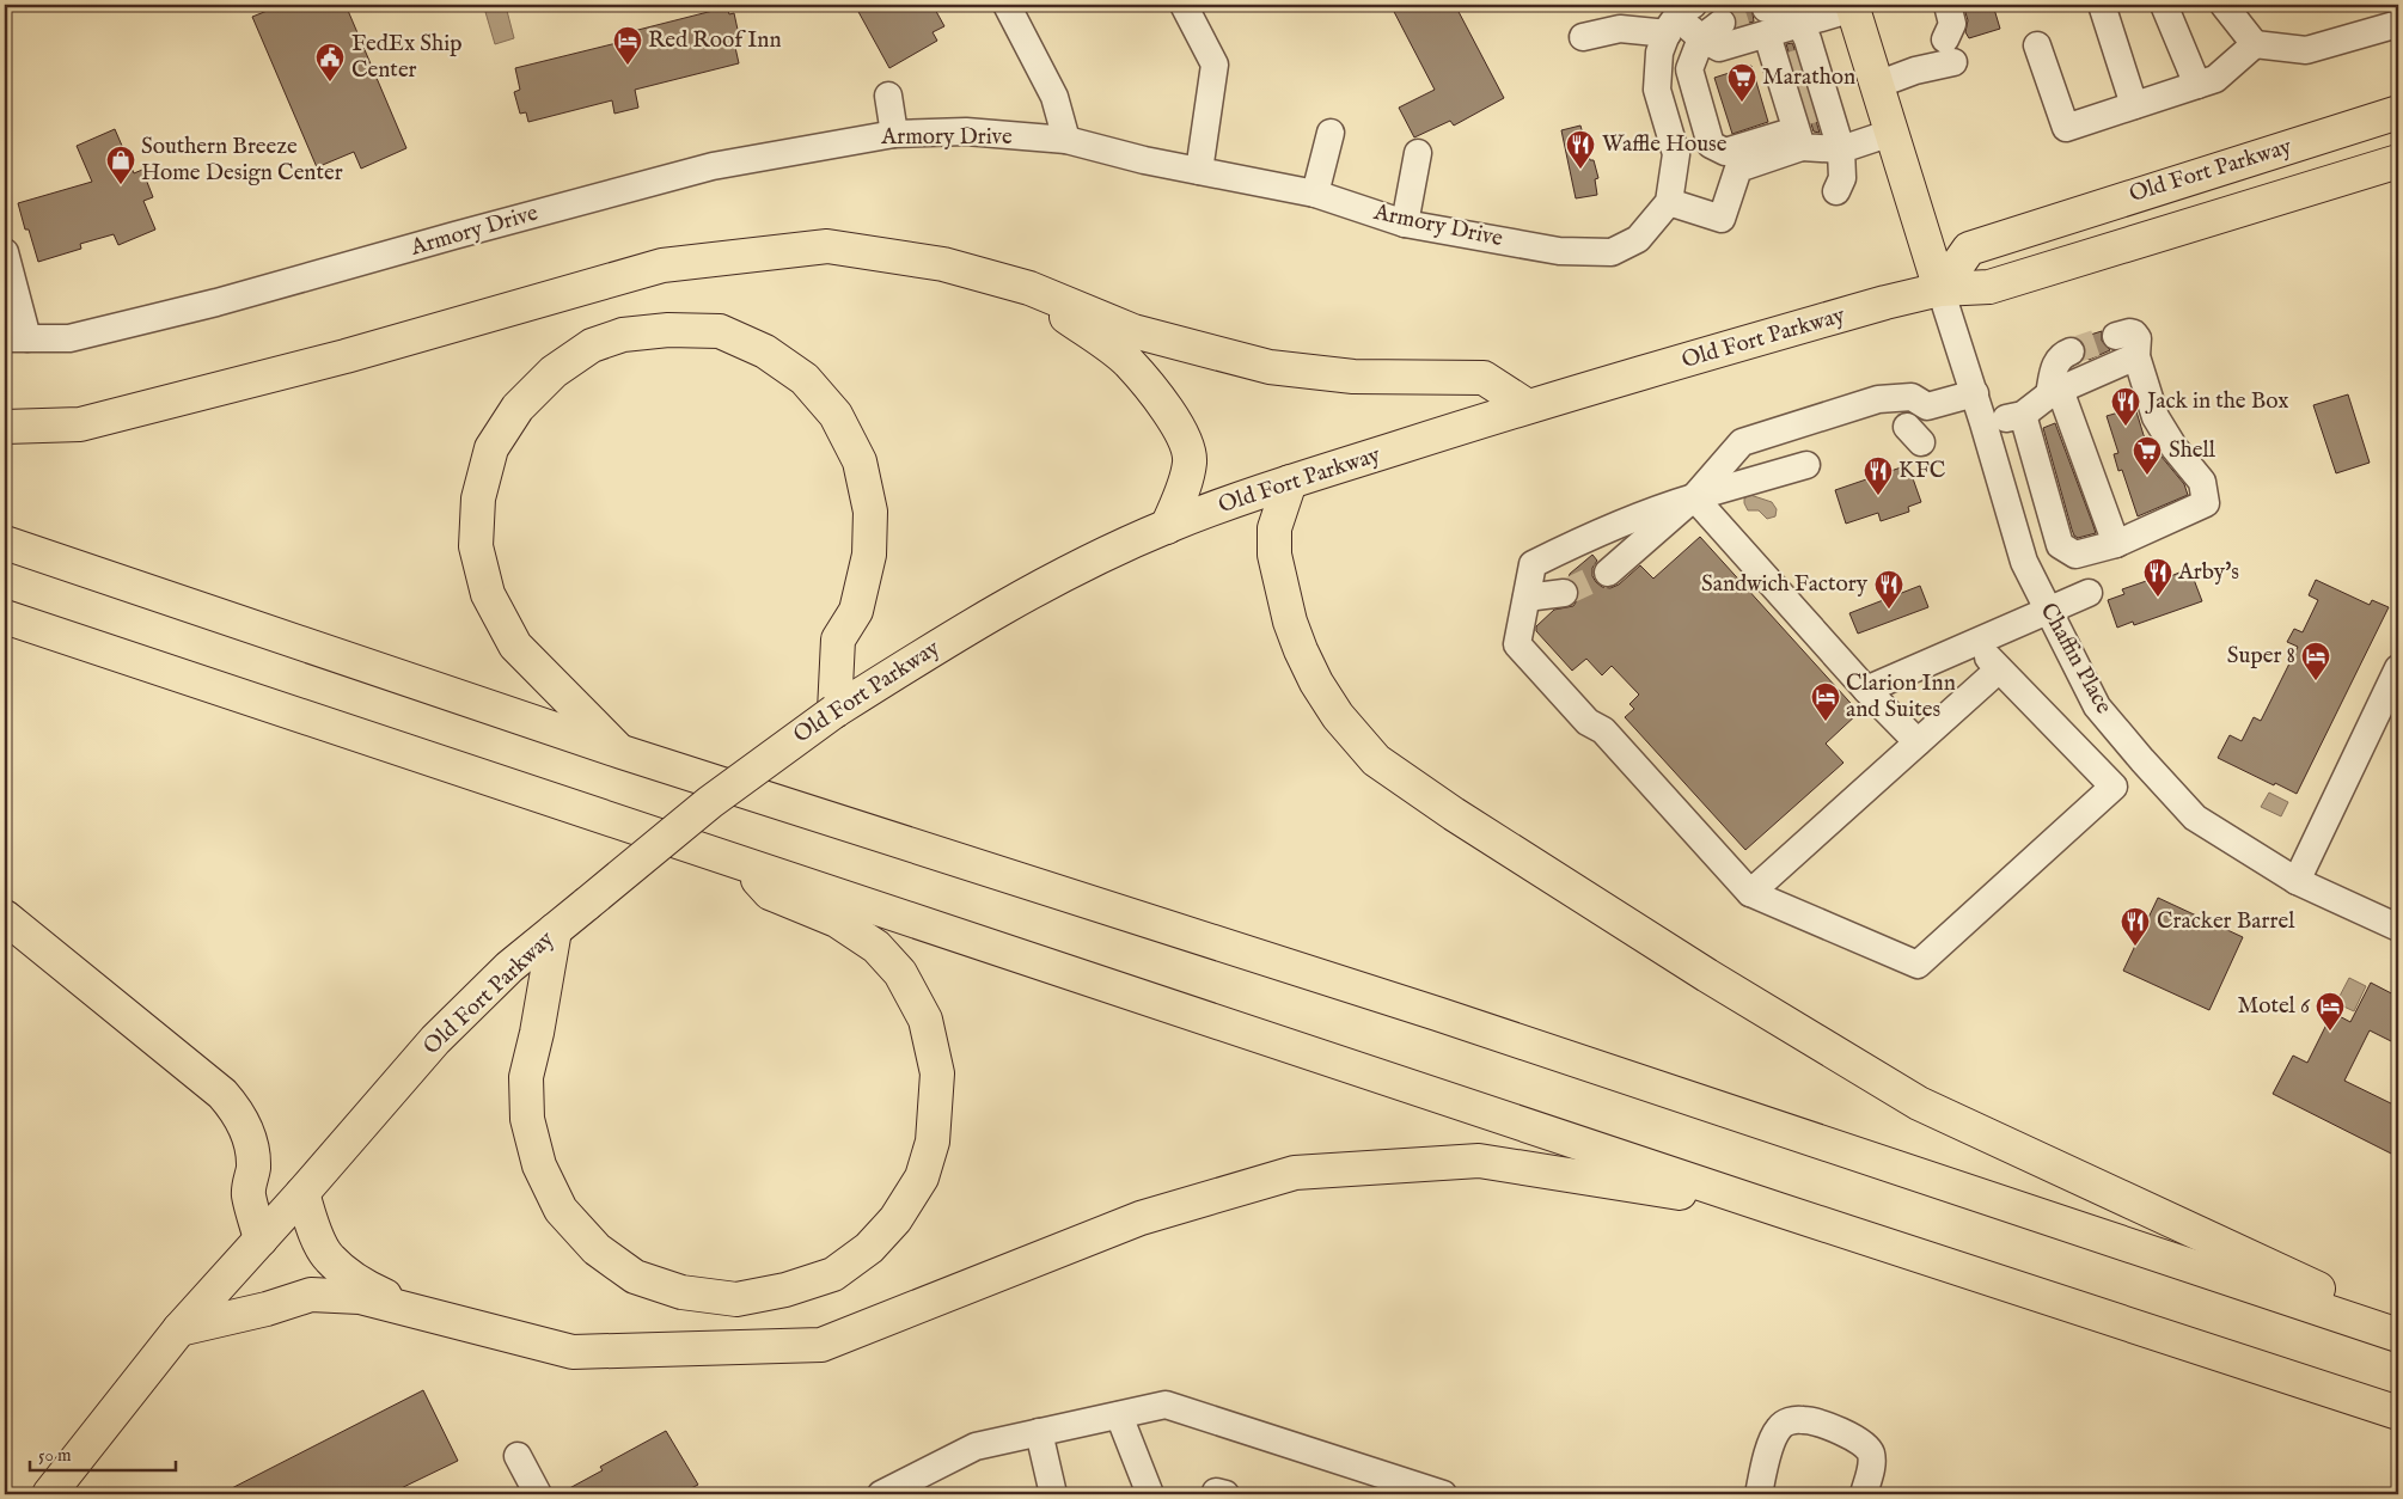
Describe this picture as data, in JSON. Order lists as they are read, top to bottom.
{
  "streets": {
    "main road": ["Old Fort Parkway"],
    "street": ["Armory Drive", "Chaffin Place"]
  },
  "crossings": [
    ["Old Fort Parkway", "Chaffin Place"]
  ],
  "places": {
    "hotel": [
      "Red Roof Inn",
      "Super 8",
      "Clarion Inn and Suites",
      "Motel 6"
    ],
    "public building": ["FedEx Ship Center"],
    "supermarket": ["Marathon", "Shell"],
    "restaurant": [
      "Waffle House",
      "Jack in the Box",
      "KFC",
      "Arby's",
      "Sandwich Factory",
      "Cracker Barrel"
    ],
    "shop": ["Southern Breeze Home Design Center"]
  },
  "scale_bar": "50 m"
}
